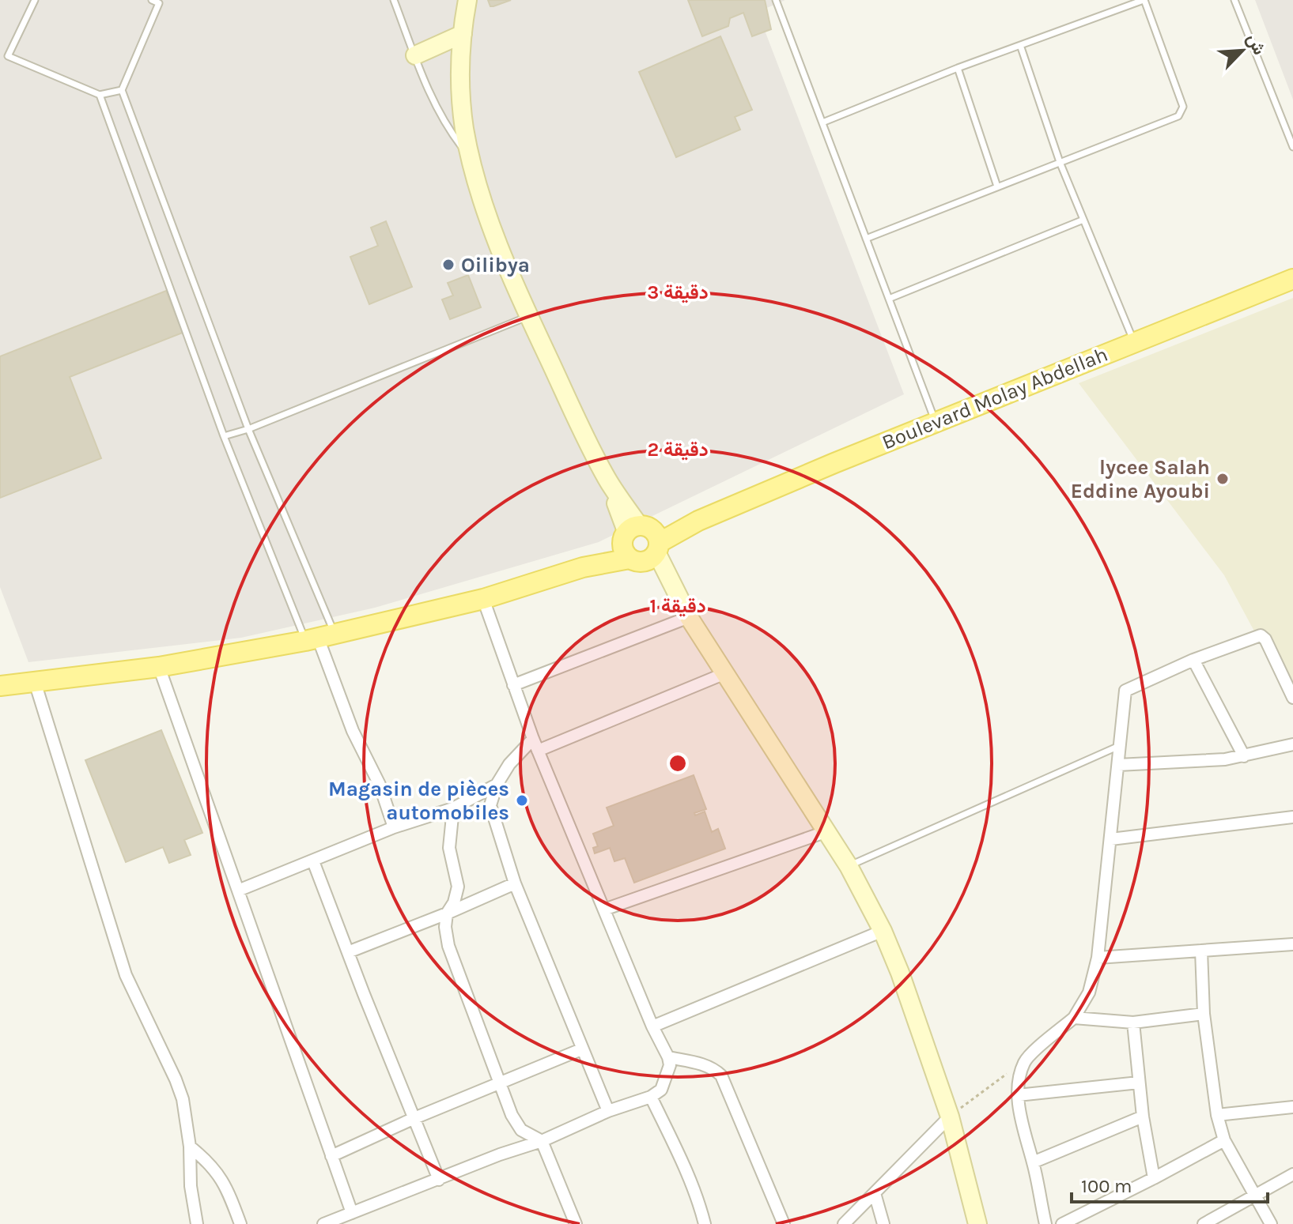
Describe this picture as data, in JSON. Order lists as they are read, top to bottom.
{
  "streets": {
    "main road": ["Boulevard Molay Abdellah"]
  },
  "places": ["Oilibya", "lycee Salah Eddine Ayoubi", "Magasin de pièces automobiles"],
  "scale_bar": "100 m",
  "north": "top right",
  "rings": ["3 دقيقة", "2 دقيقة", "1 دقيقة"]
}
